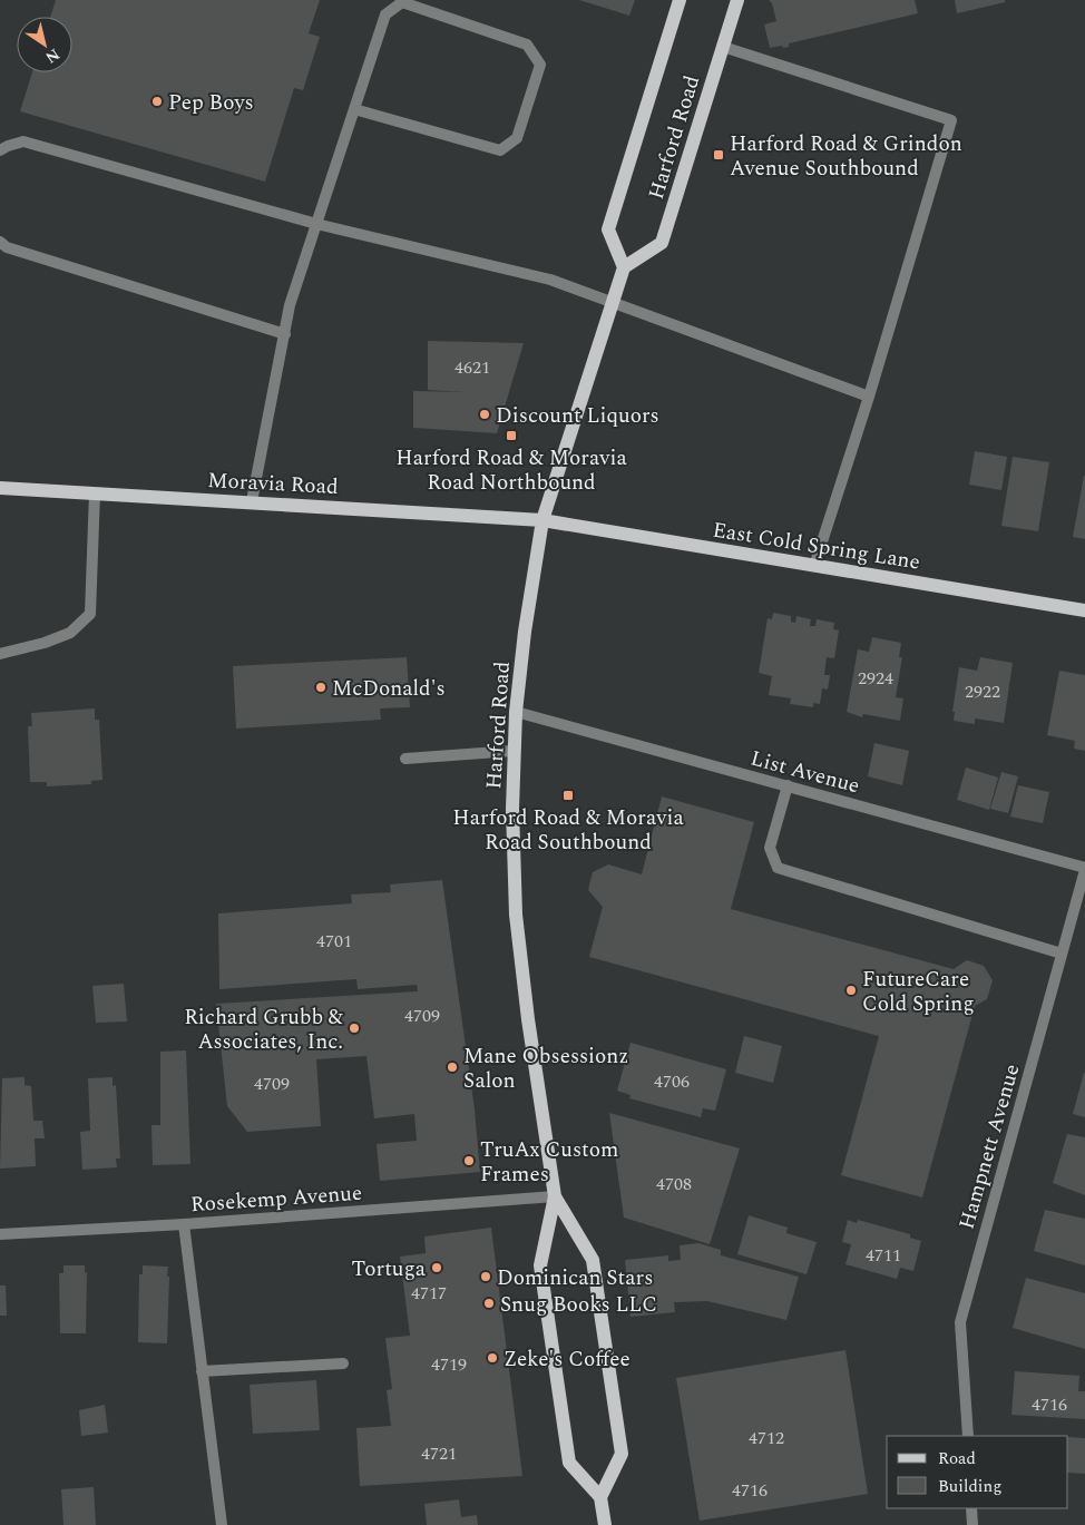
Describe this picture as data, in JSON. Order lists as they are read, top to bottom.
{
  "streets": {
    "main road": ["Harford Road", "Moravia Road", "East Cold Spring Lane"],
    "street": ["List Avenue", "Hampnett Avenue", "Rosekemp Avenue"]
  },
  "crossings": [
    ["Harford Road", "Moravia Road"],
    ["Harford Road", "East Cold Spring Lane"],
    ["Harford Road", "List Avenue"],
    ["Harford Road", "Rosekemp Avenue"],
    ["Moravia Road", "East Cold Spring Lane"],
    ["List Avenue", "Hampnett Avenue"]
  ],
  "places": {
    "other": [
      "Pep Boys",
      "Discount Liquors",
      "McDonald's",
      "FutureCare Cold Spring",
      "Richard Grubb & Associates, Inc.",
      "Mane Obsessionz Salon",
      "TruAx Custom Frames",
      "Tortuga",
      "Dominican Stars",
      "Snug Books LLC",
      "Zeke's Coffee"
    ],
    "transit": ["Harford Road & Grindon Avenue Southbound", "Harford Road & Moravia Road Northbound", "Harford Road & Moravia Road Southbound"]
  },
  "house_numbers": [
    "4621",
    "2924",
    "2922",
    "4701",
    "4709",
    "4706",
    "4709",
    "4708",
    "4711",
    "4717",
    "4719",
    "4716",
    "4712",
    "4721",
    "4716"
  ],
  "legend": ["Road", "Building"],
  "north": "bottom right"
}
